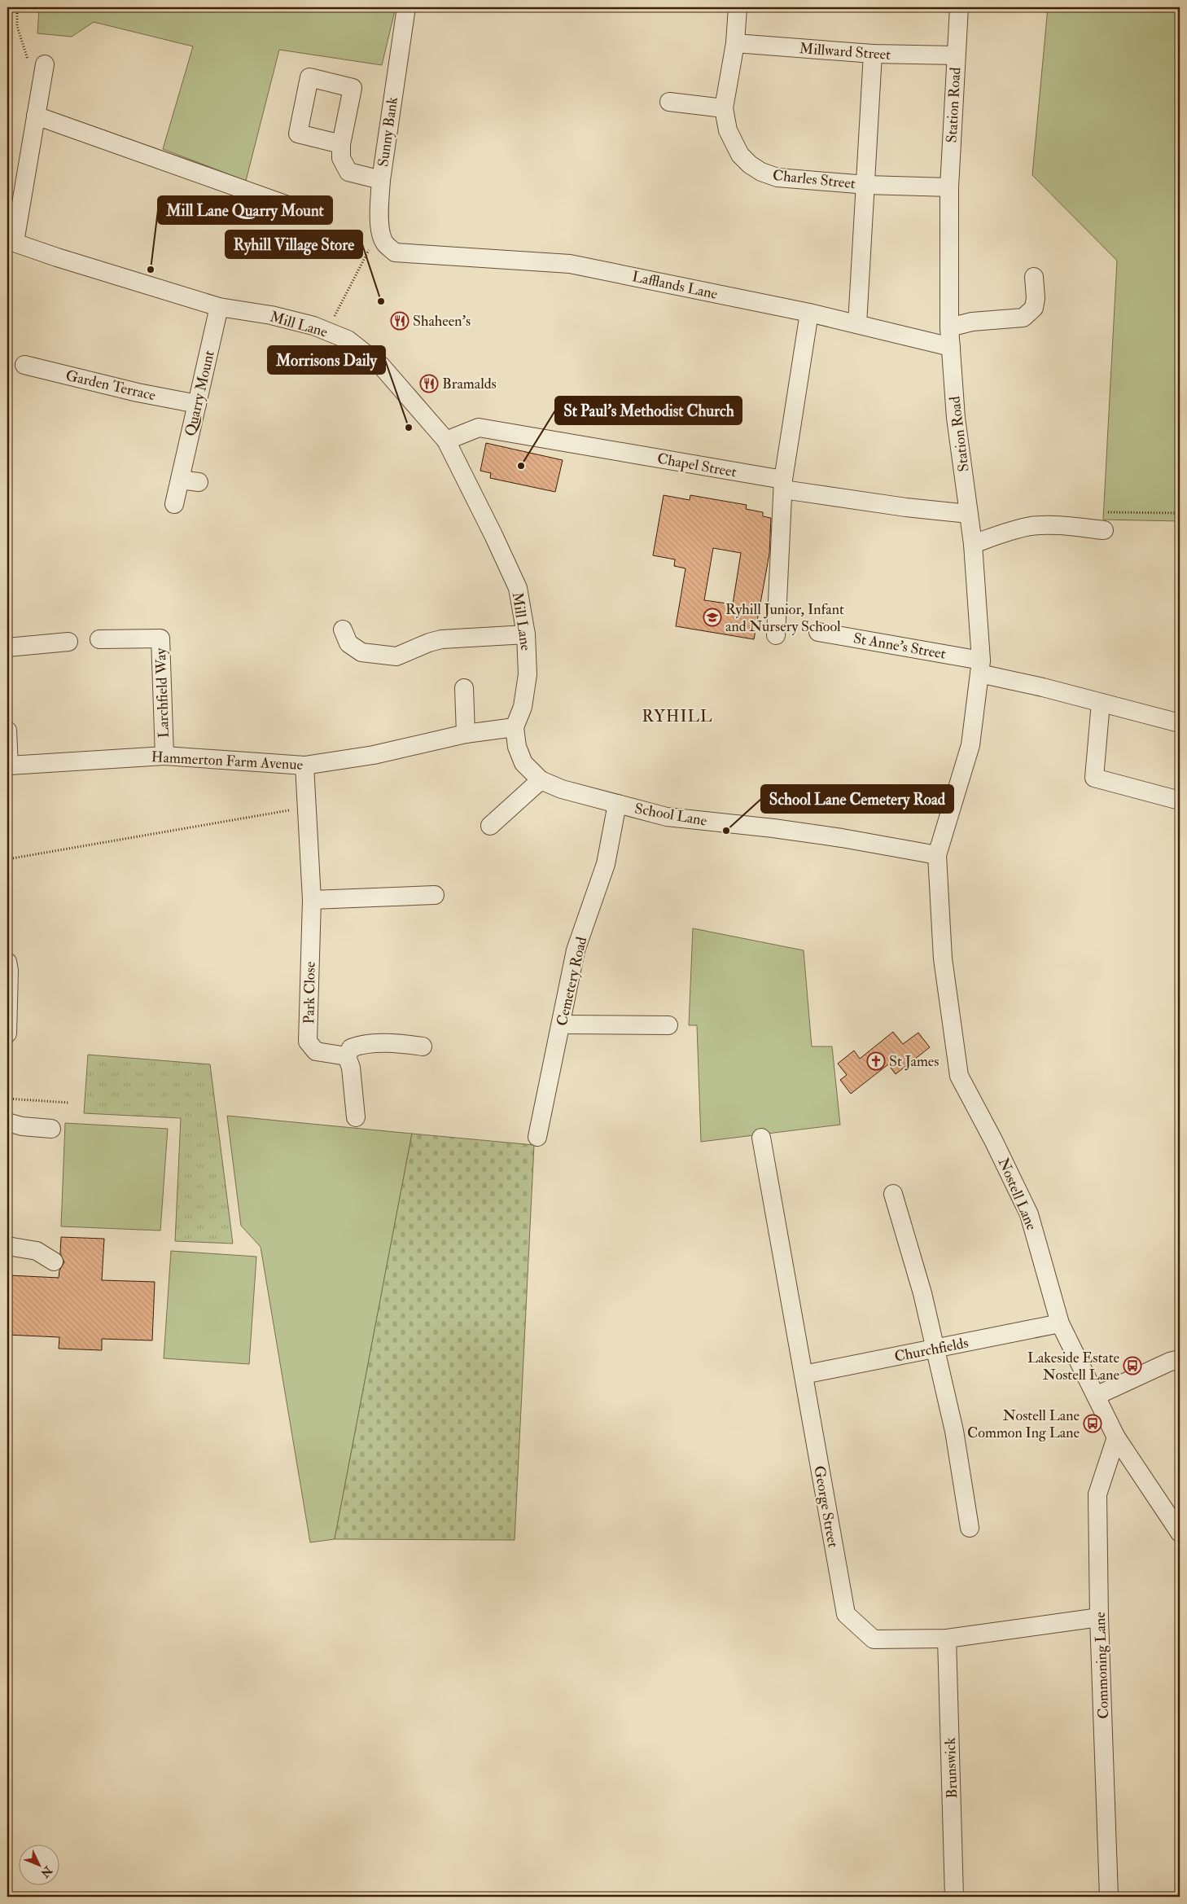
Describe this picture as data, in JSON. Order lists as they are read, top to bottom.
{
  "streets": {
    "street": [
      "Millward Street",
      "Station Road",
      "Sunny Bank",
      "Charles Street",
      "Lafflands Lane",
      "Mill Lane",
      "Garden Terrace",
      "Quarry Mount",
      "Chapel Street",
      "St Anne's Street",
      "Larchfield Way",
      "Hammerton Farm Avenue",
      "School Lane",
      "Cemetery Road",
      "Park Close",
      "Nostell Lane",
      "Churchfields",
      "George Street",
      "Commoning Lane",
      "Brunswick"
    ]
  },
  "crossings": [
    ["Millward Street", "Station Road"],
    ["Millward Street", "Charles Street"],
    ["Station Road", "Charles Street"],
    ["Station Road", "Lafflands Lane"],
    ["Station Road", "Chapel Street"],
    ["Station Road", "St Anne's Street"],
    ["Station Road", "School Lane"],
    ["Station Road", "Nostell Lane"],
    ["Sunny Bank", "Lafflands Lane"],
    ["Mill Lane", "Quarry Mount"],
    ["Mill Lane", "Chapel Street"],
    ["Mill Lane", "Hammerton Farm Avenue"],
    ["Mill Lane", "School Lane"],
    ["Garden Terrace", "Quarry Mount"],
    ["Larchfield Way", "Hammerton Farm Avenue"],
    ["Hammerton Farm Avenue", "School Lane"],
    ["Hammerton Farm Avenue", "Park Close"],
    ["School Lane", "Cemetery Road"],
    ["School Lane", "Nostell Lane"],
    ["Nostell Lane", "Churchfields"],
    ["Nostell Lane", "Commoning Lane"],
    ["Churchfields", "George Street"],
    ["George Street", "Commoning Lane"],
    ["George Street", "Brunswick"]
  ],
  "districts": ["RYHILL"],
  "places": {
    "other": [
      "Mill Lane Quarry Mount",
      "Ryhill Village Store",
      "Morrisons Daily",
      "St Paul's Methodist Church",
      "School Lane Cemetery Road"
    ],
    "restaurant": ["Shaheen's", "Bramalds"],
    "school or university": ["Ryhill Junior, Infant and Nursery School"],
    "church": ["St James"],
    "bus stop": ["Lakeside Estate Nostell Lane", "Nostell Lane Common Ing Lane"]
  },
  "north": "bottom right"
}
